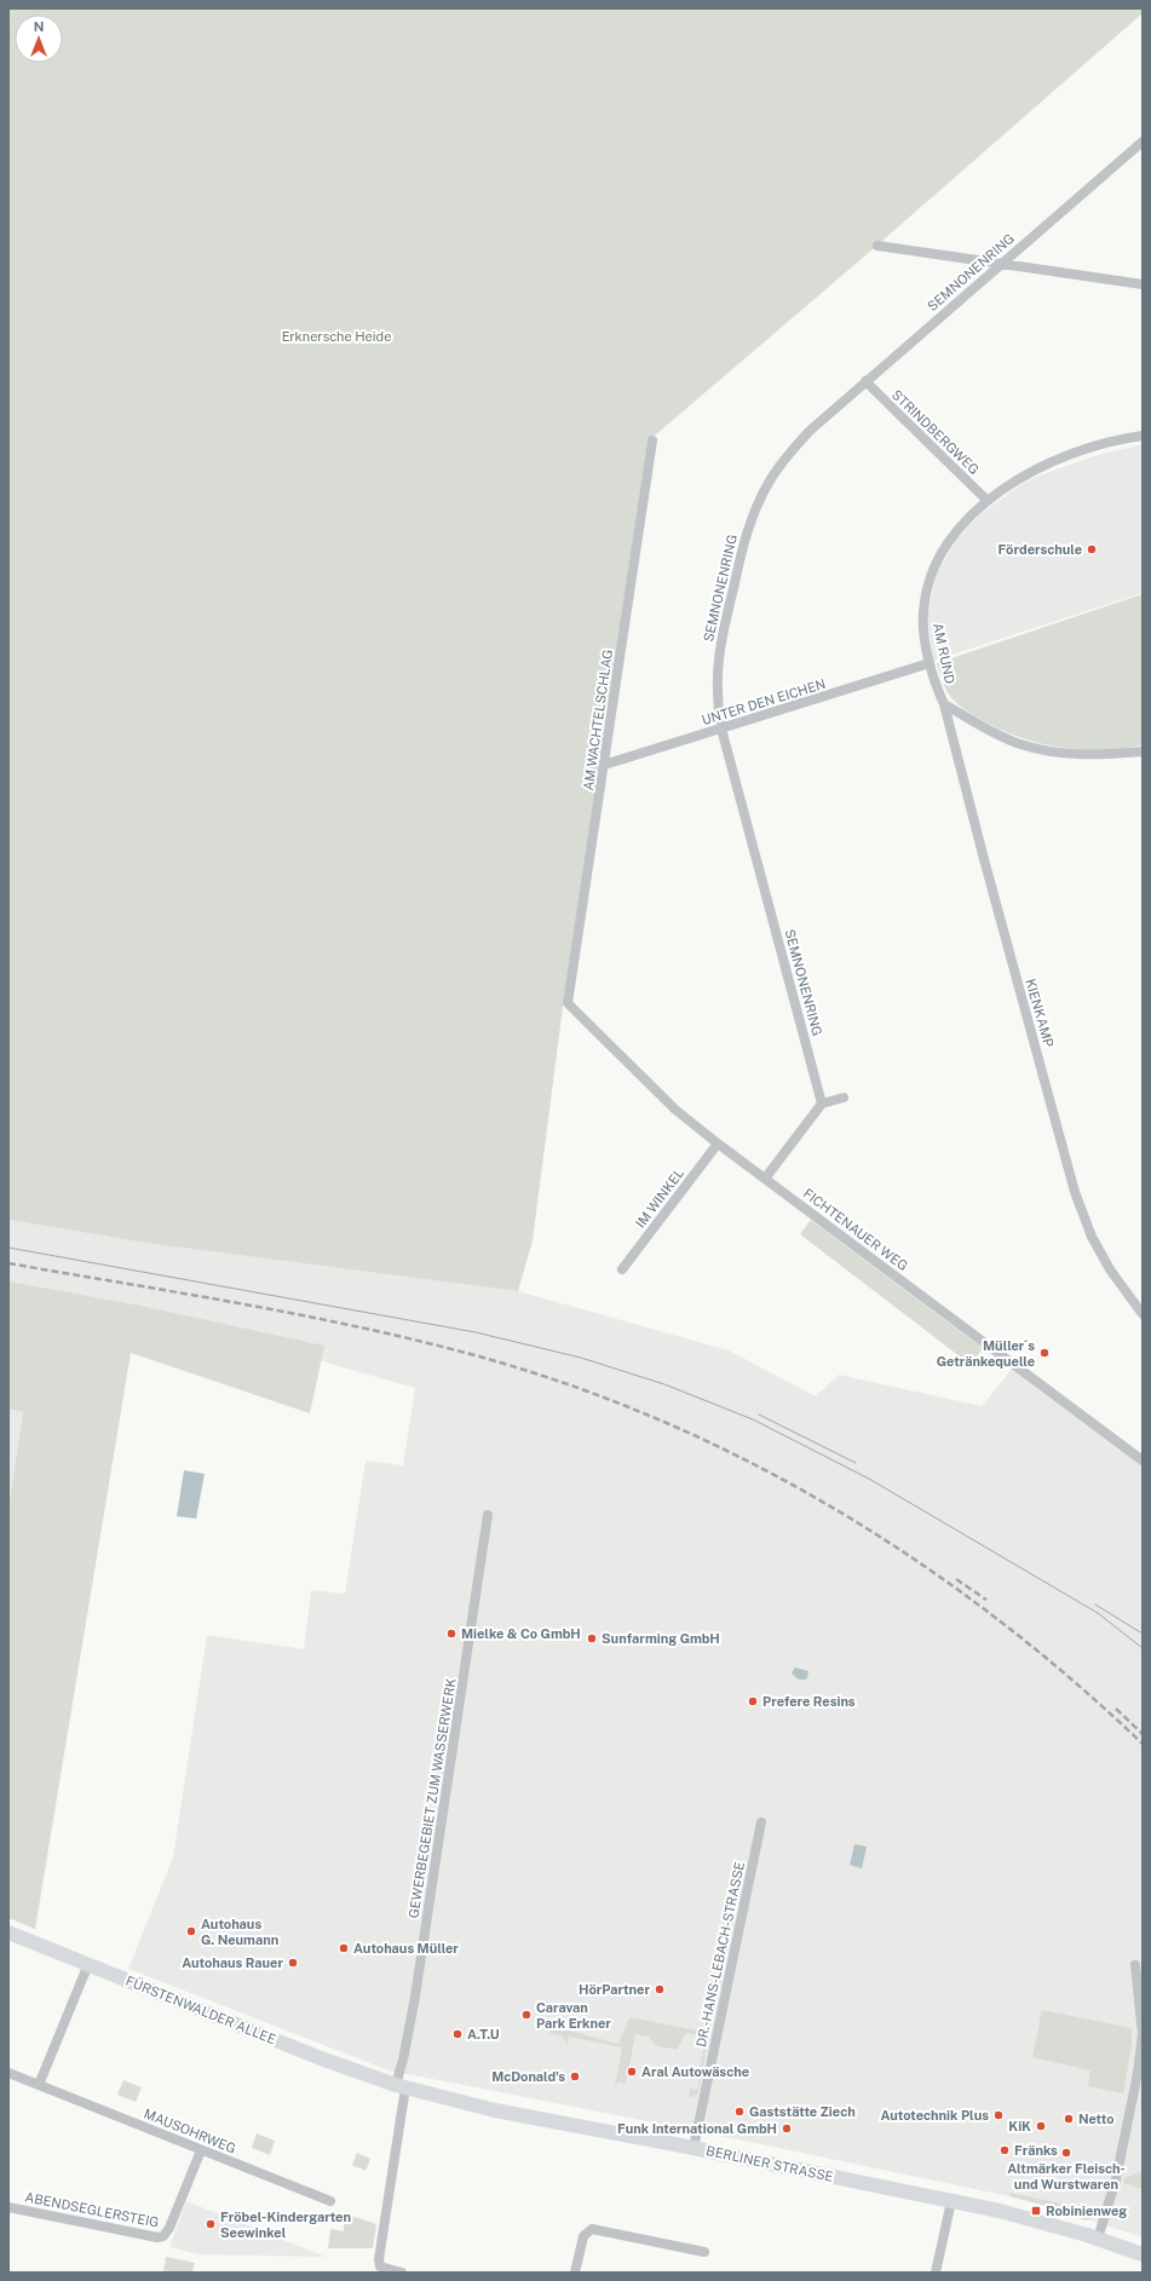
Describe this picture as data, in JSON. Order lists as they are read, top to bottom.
{
  "streets": {
    "main road": ["FÜRSTENWALDER ALLEE", "BERLINER STRASSE"],
    "street": [
      "SEMNONENRING",
      "STRINDBERGWEG",
      "AM RUND",
      "UNTER DEN EICHEN",
      "AM WACHTELSCHLAG",
      "KIENKAMP",
      "IM WINKEL",
      "FICHTENAUER WEG",
      "GEWERBEGEBIET ZUM WASSERWERK",
      "DR.-HANS-LEBACH-STRASSE",
      "MAUSOHRWEG",
      "ABENDSEGLERSTEIG"
    ]
  },
  "crossings": [
    ["SEMNONENRING", "STRINDBERGWEG"],
    ["SEMNONENRING", "UNTER DEN EICHEN"],
    ["STRINDBERGWEG", "AM RUND"],
    ["AM RUND", "UNTER DEN EICHEN"],
    ["AM RUND", "KIENKAMP"],
    ["UNTER DEN EICHEN", "AM WACHTELSCHLAG"],
    ["AM WACHTELSCHLAG", "FICHTENAUER WEG"],
    ["IM WINKEL", "FICHTENAUER WEG"],
    ["GEWERBEGEBIET ZUM WASSERWERK", "FÜRSTENWALDER ALLEE"],
    ["GEWERBEGEBIET ZUM WASSERWERK", "BERLINER STRASSE"],
    ["DR.-HANS-LEBACH-STRASSE", "BERLINER STRASSE"],
    ["FÜRSTENWALDER ALLEE", "BERLINER STRASSE"],
    ["MAUSOHRWEG", "ABENDSEGLERSTEIG"]
  ],
  "parks": ["Erknersche Heide"],
  "places": {
    "other": [
      "Förderschule",
      "Müller´s Getränkequelle",
      "Mielke & Co GmbH",
      "Sunfarming GmbH",
      "Prefere Resins",
      "Autohaus G. Neumann",
      "Autohaus Müller",
      "Autohaus Rauer",
      "HörPartner",
      "Caravan Park Erkner",
      "A.T.U",
      "Aral Autowäsche",
      "McDonald's",
      "Gaststätte Ziech",
      "Autotechnik Plus",
      "Netto",
      "KiK",
      "Funk International GmbH",
      "Fränks",
      "Altmärker Fleisch- und Wurstwaren",
      "Fröbel-Kindergarten Seewinkel"
    ],
    "transit": ["Robinienweg"]
  },
  "north": "top"
}
